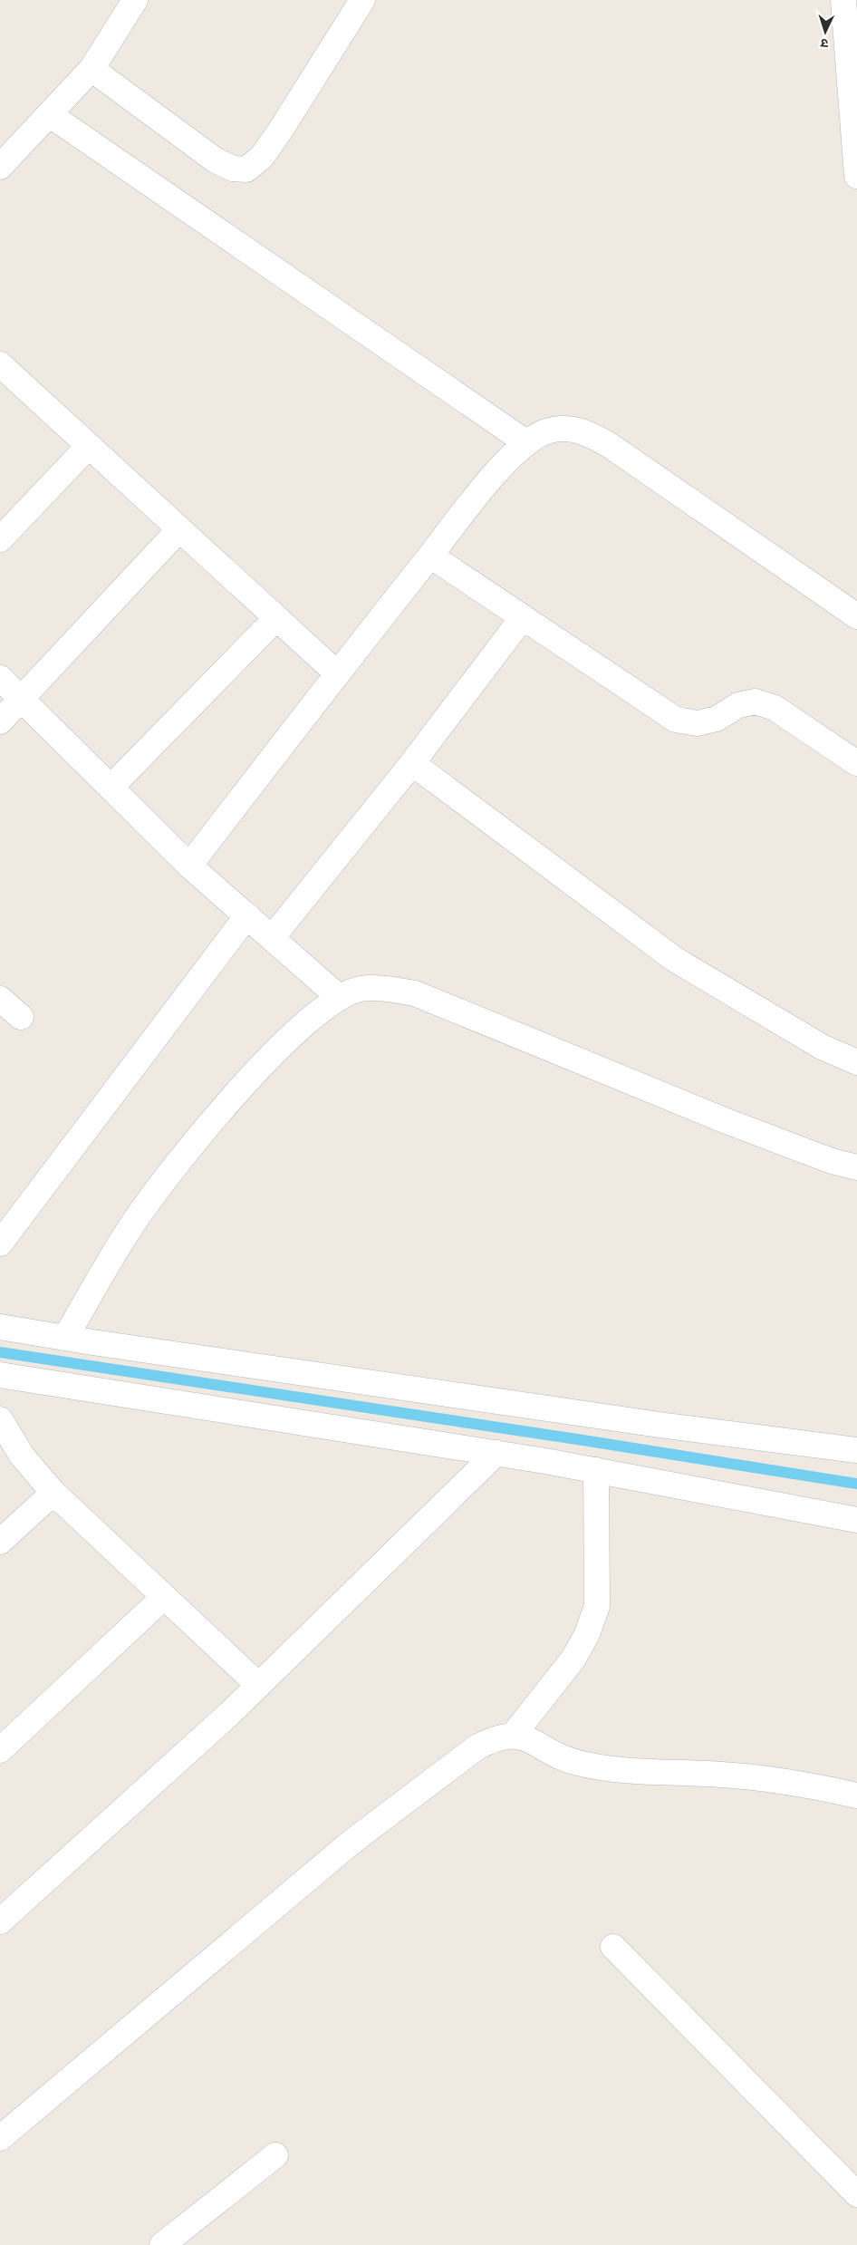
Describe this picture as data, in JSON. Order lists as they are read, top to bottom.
{
  "north": "bottom"
}
